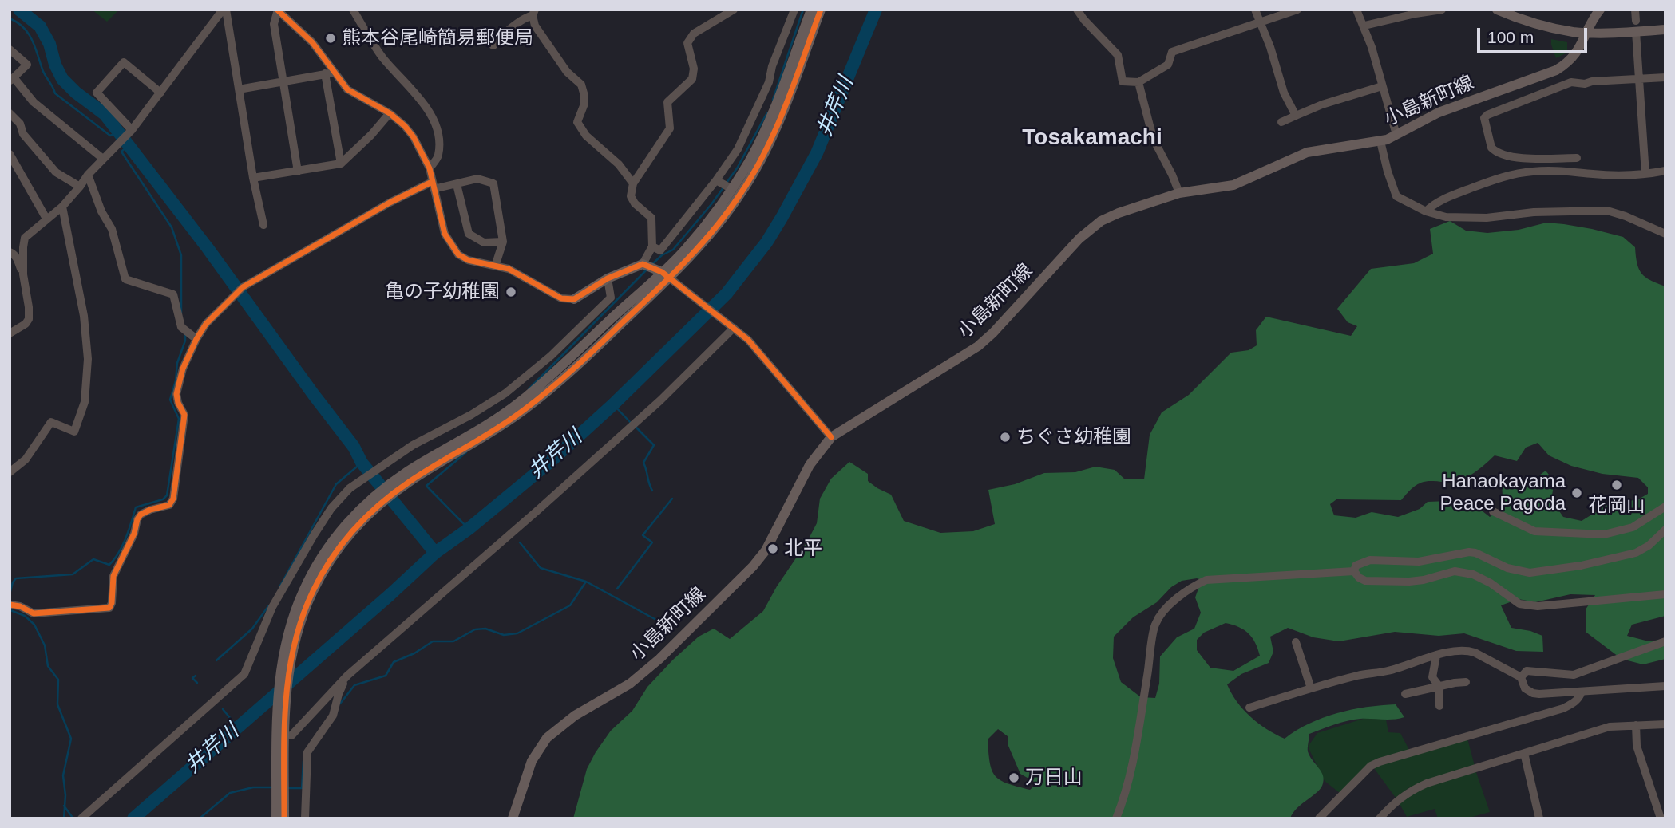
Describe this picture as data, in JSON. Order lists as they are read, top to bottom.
{
  "streets": {
    "street": ["小島新町線"]
  },
  "districts": ["Tosakamachi"],
  "water": ["井芹川"],
  "places": [
    "熊本谷尾崎簡易郵便局",
    "亀の子幼稚園",
    "ちぐさ幼稚園",
    "花岡山",
    "Hanaokayama Peace Pagoda",
    "北平",
    "万日山"
  ],
  "scale_bar": "100 m"
}
